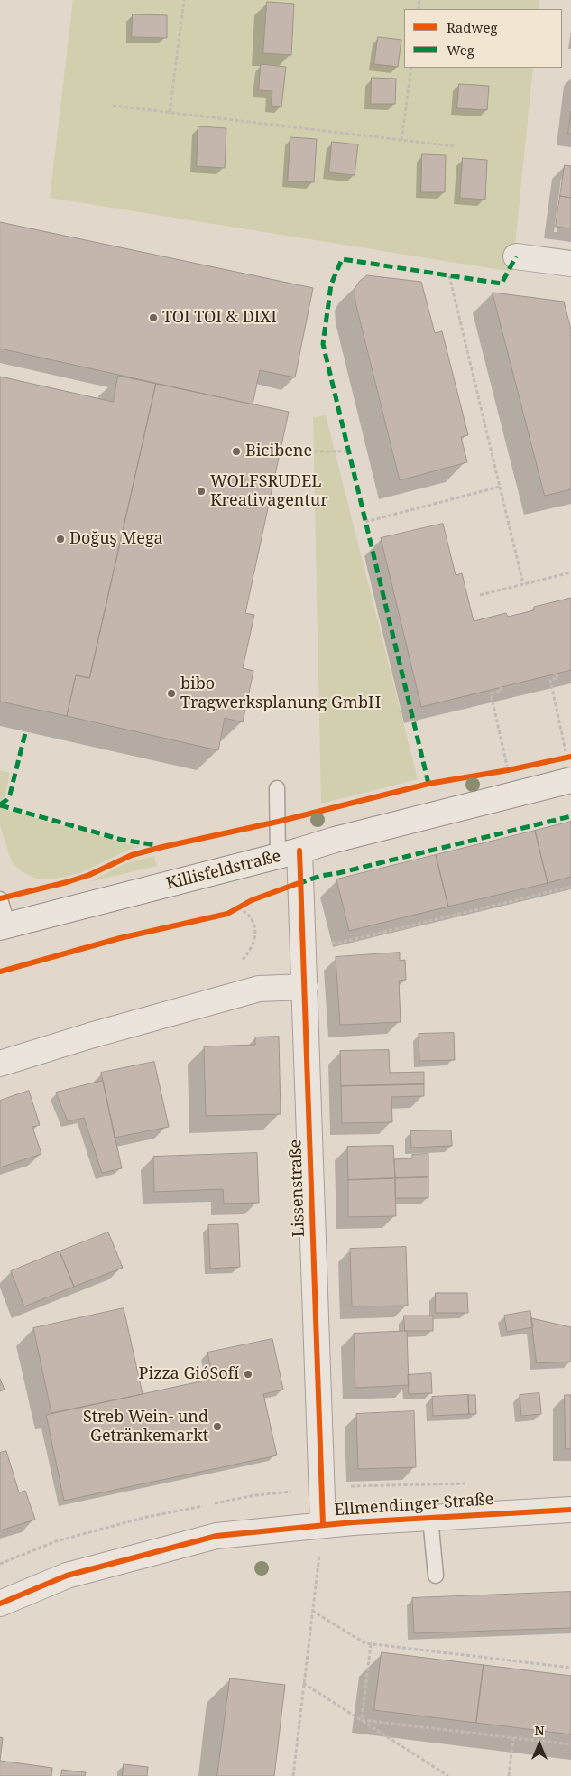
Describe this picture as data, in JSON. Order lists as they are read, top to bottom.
{
  "streets": {
    "street": ["Killisfeldstraße", "Lissenstraße", "Ellmendinger Straße"]
  },
  "crossings": [
    ["Killisfeldstraße", "Lissenstraße"],
    ["Lissenstraße", "Ellmendinger Straße"]
  ],
  "places": [
    "TOI TOI & DIXI",
    "Bicibene",
    "WOLFSRUDEL Kreativagentur",
    "Doğuş Mega",
    "bibo Tragwerksplanung GmbH",
    "Pizza GióSofí",
    "Streb Wein- und Getränkemarkt"
  ],
  "legend": ["Radweg", "Weg"],
  "north": "top"
}
